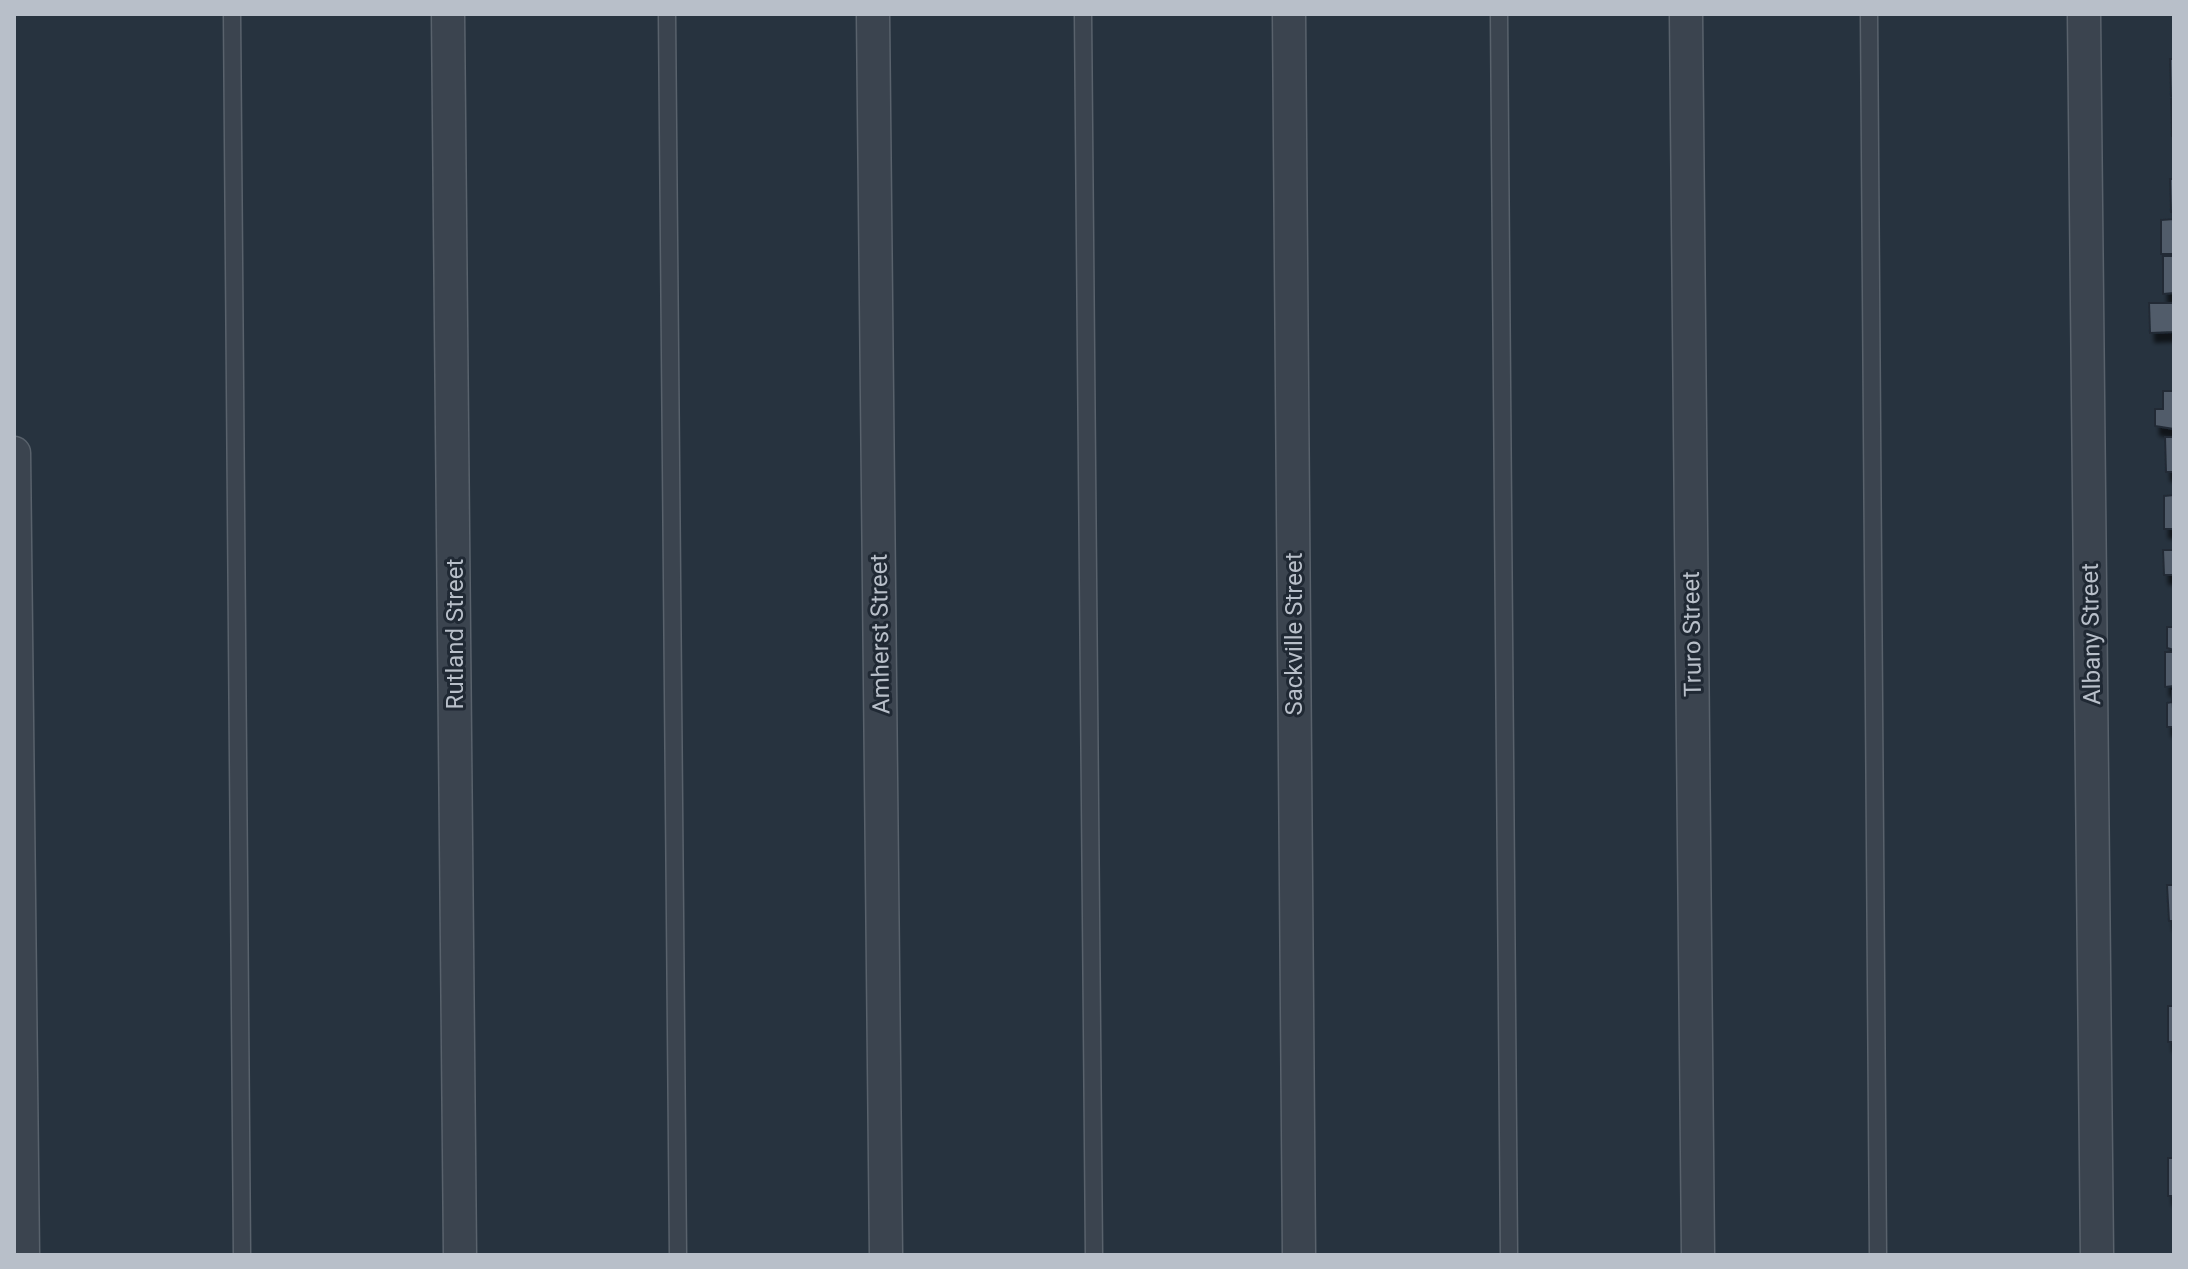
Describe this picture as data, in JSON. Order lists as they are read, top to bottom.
{
  "streets": {
    "street": [
      "Rutland Street",
      "Amherst Street",
      "Sackville Street",
      "Truro Street",
      "Albany Street"
    ]
  }
}
